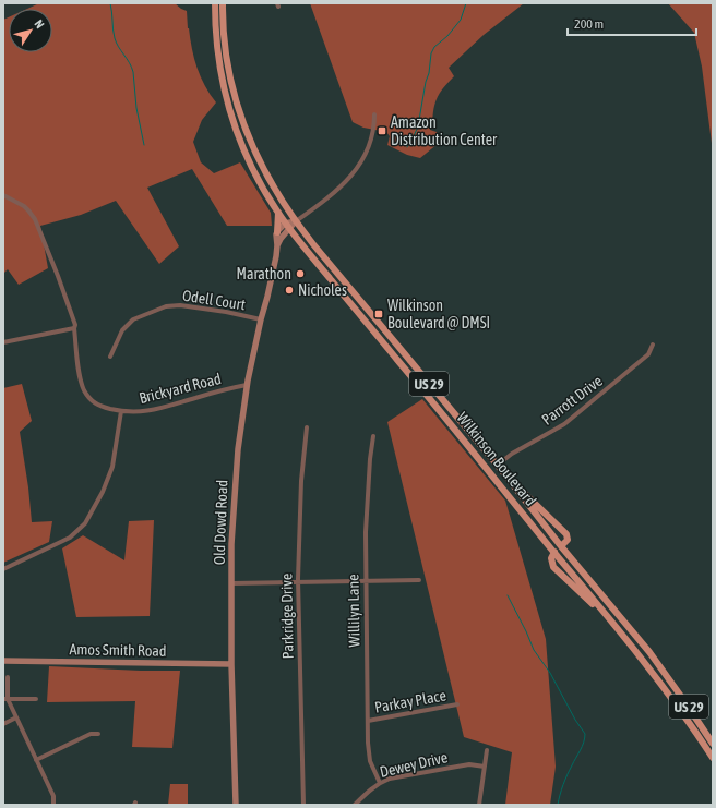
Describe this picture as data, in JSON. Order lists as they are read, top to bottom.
{
  "streets": {
    "main road": ["US 29", "Wilkinson Boulevard"],
    "street": [
      "Odell Court",
      "Brickyard Road",
      "Parrott Drive",
      "Old Dowd Road",
      "Willilyn Lane",
      "Parkridge Drive",
      "Amos Smith Road",
      "Parkay Place",
      "Dewey Drive"
    ]
  },
  "crossings": [
    ["Odell Court", "Old Dowd Road"],
    ["US 29", "Wilkinson Boulevard"],
    ["Brickyard Road", "Old Dowd Road"],
    ["Parrott Drive", "Wilkinson Boulevard"],
    ["Wilkinson Boulevard", "Old Dowd Road"],
    ["Old Dowd Road", "Amos Smith Road"],
    ["Willilyn Lane", "Parkay Place"],
    ["Willilyn Lane", "Dewey Drive"]
  ],
  "places": {
    "transit": ["Amazon Distribution Center", "Wilkinson Boulevard @ DMSI"],
    "other": ["Marathon", "Nicholes"]
  },
  "scale_bar": "200 m",
  "north": "top right"
}
